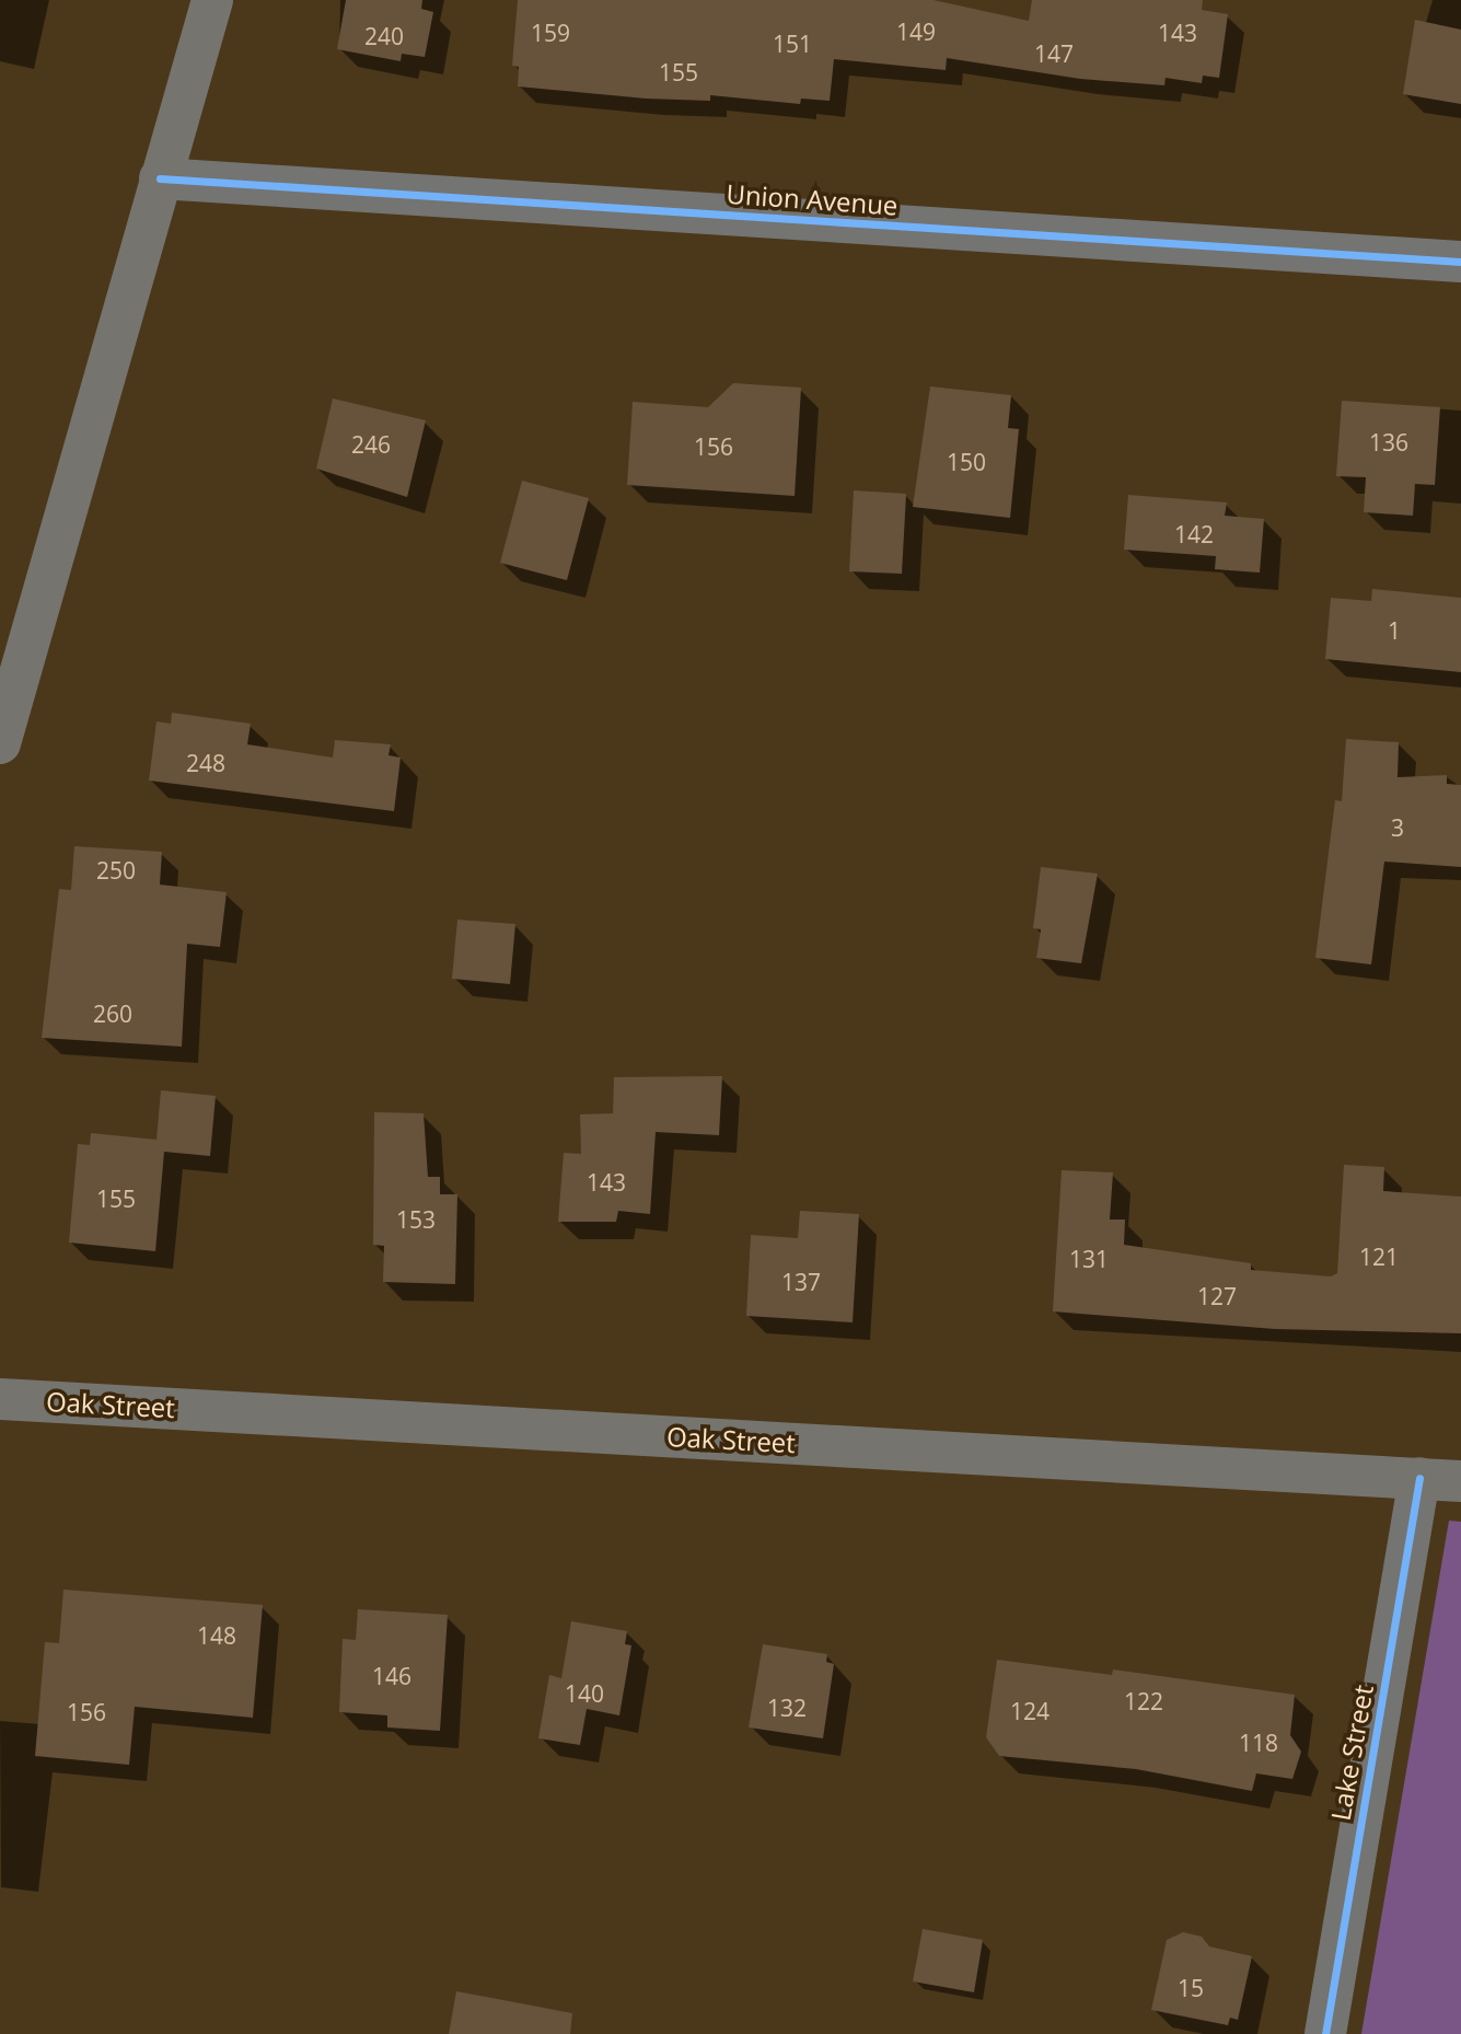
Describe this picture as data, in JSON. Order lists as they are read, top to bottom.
{
  "streets": {
    "main road": ["Oak Street"],
    "street": ["Union Avenue", "Lake Street"]
  },
  "crossings": [
    ["Oak Street", "Lake Street"]
  ],
  "house_numbers": [
    "149",
    "159",
    "143",
    "240",
    "151",
    "147",
    "155",
    "136",
    "246",
    "156",
    "150",
    "142",
    "1",
    "248",
    "3",
    "250",
    "260",
    "143",
    "155",
    "153",
    "121",
    "131",
    "137",
    "127",
    "148",
    "146",
    "140",
    "122",
    "132",
    "124",
    "156",
    "118",
    "15"
  ]
}
